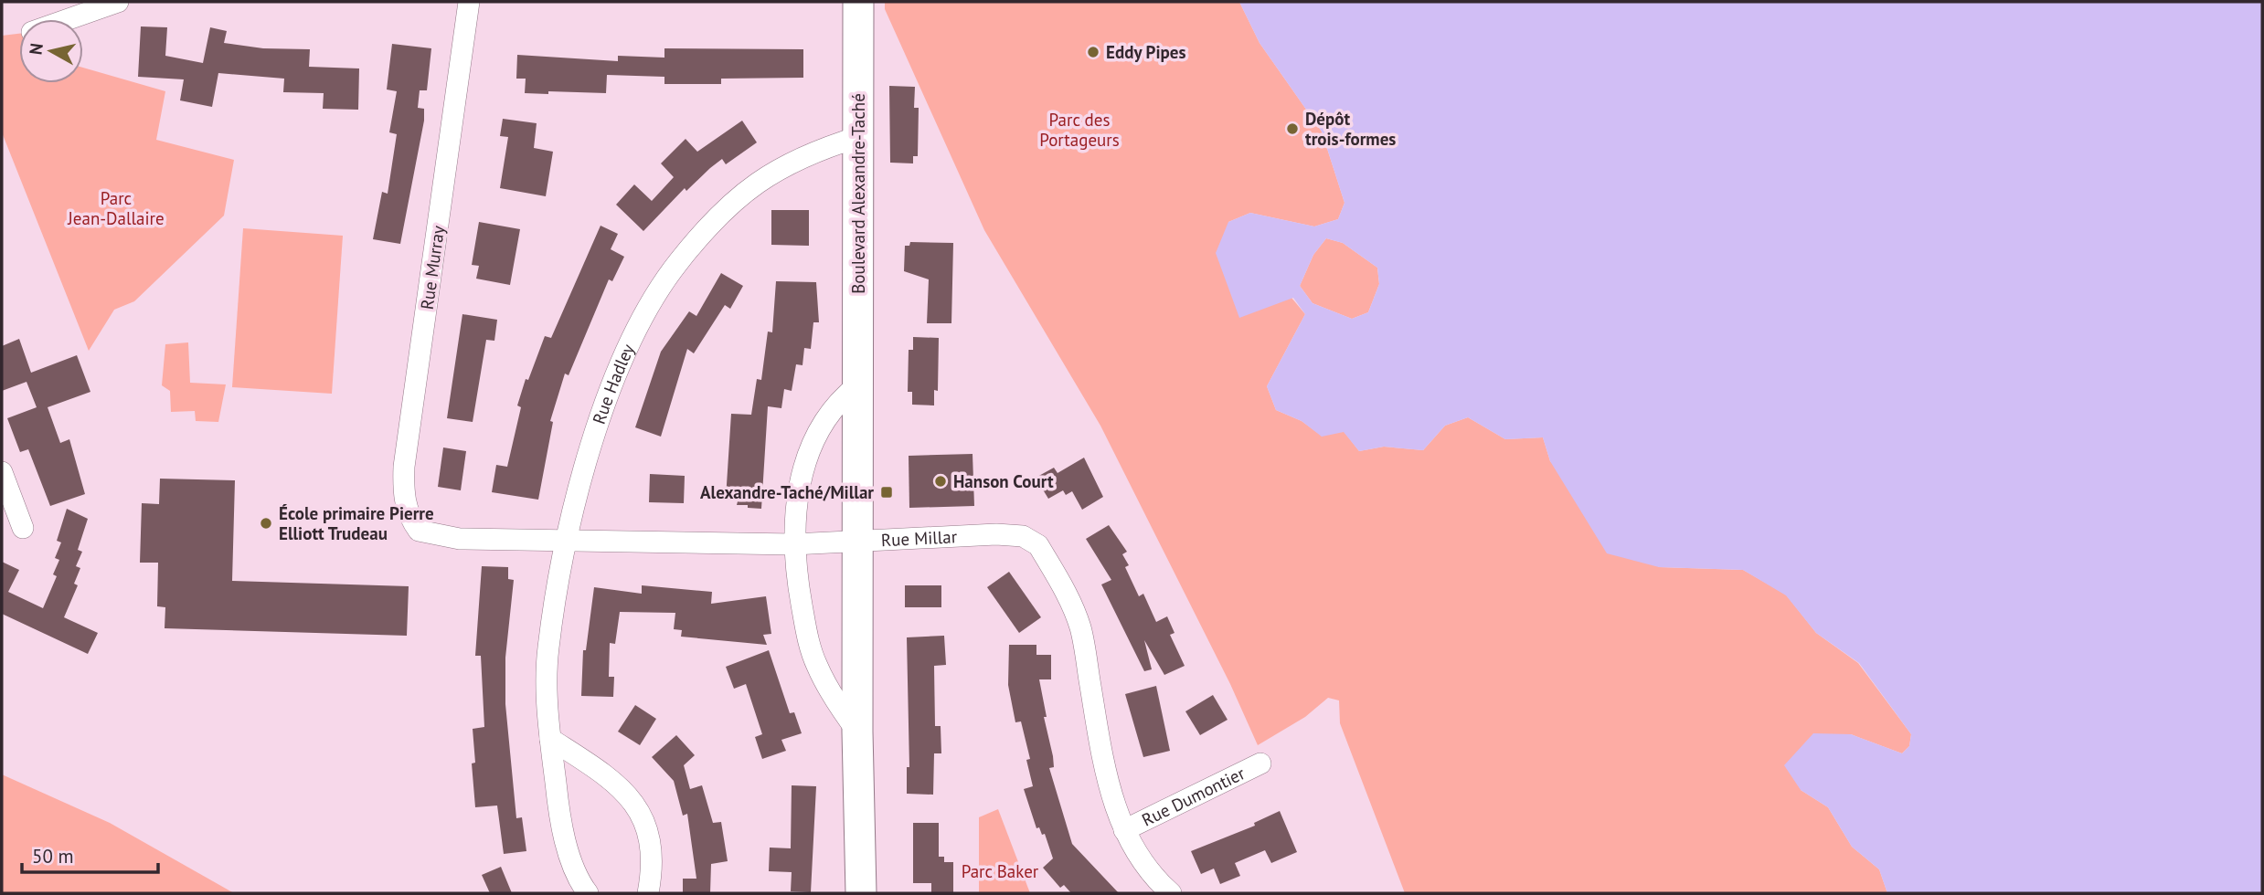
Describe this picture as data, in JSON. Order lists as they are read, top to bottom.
{
  "streets": {
    "main road": ["Boulevard Alexandre-Taché"],
    "street": [
      "Rue Murray",
      "Rue Hadley",
      "Rue Millar",
      "Rue Dumontier"
    ]
  },
  "crossings": [
    ["Boulevard Alexandre-Taché", "Rue Hadley"],
    ["Boulevard Alexandre-Taché", "Rue Millar"],
    ["Rue Murray", "Rue Millar"],
    ["Rue Hadley", "Rue Millar"],
    ["Rue Millar", "Rue Dumontier"]
  ],
  "parks": ["Parc des Portageurs", "Parc Jean-Dallaire", "Parc Baker"],
  "places": {
    "other": [
      "Eddy Pipes",
      "Dépôt trois-formes",
      "Hanson Court",
      "École primaire Pierre Elliott Trudeau"
    ],
    "transit": ["Alexandre-Taché/Millar"]
  },
  "scale_bar": "50 m",
  "north": "left"
}
